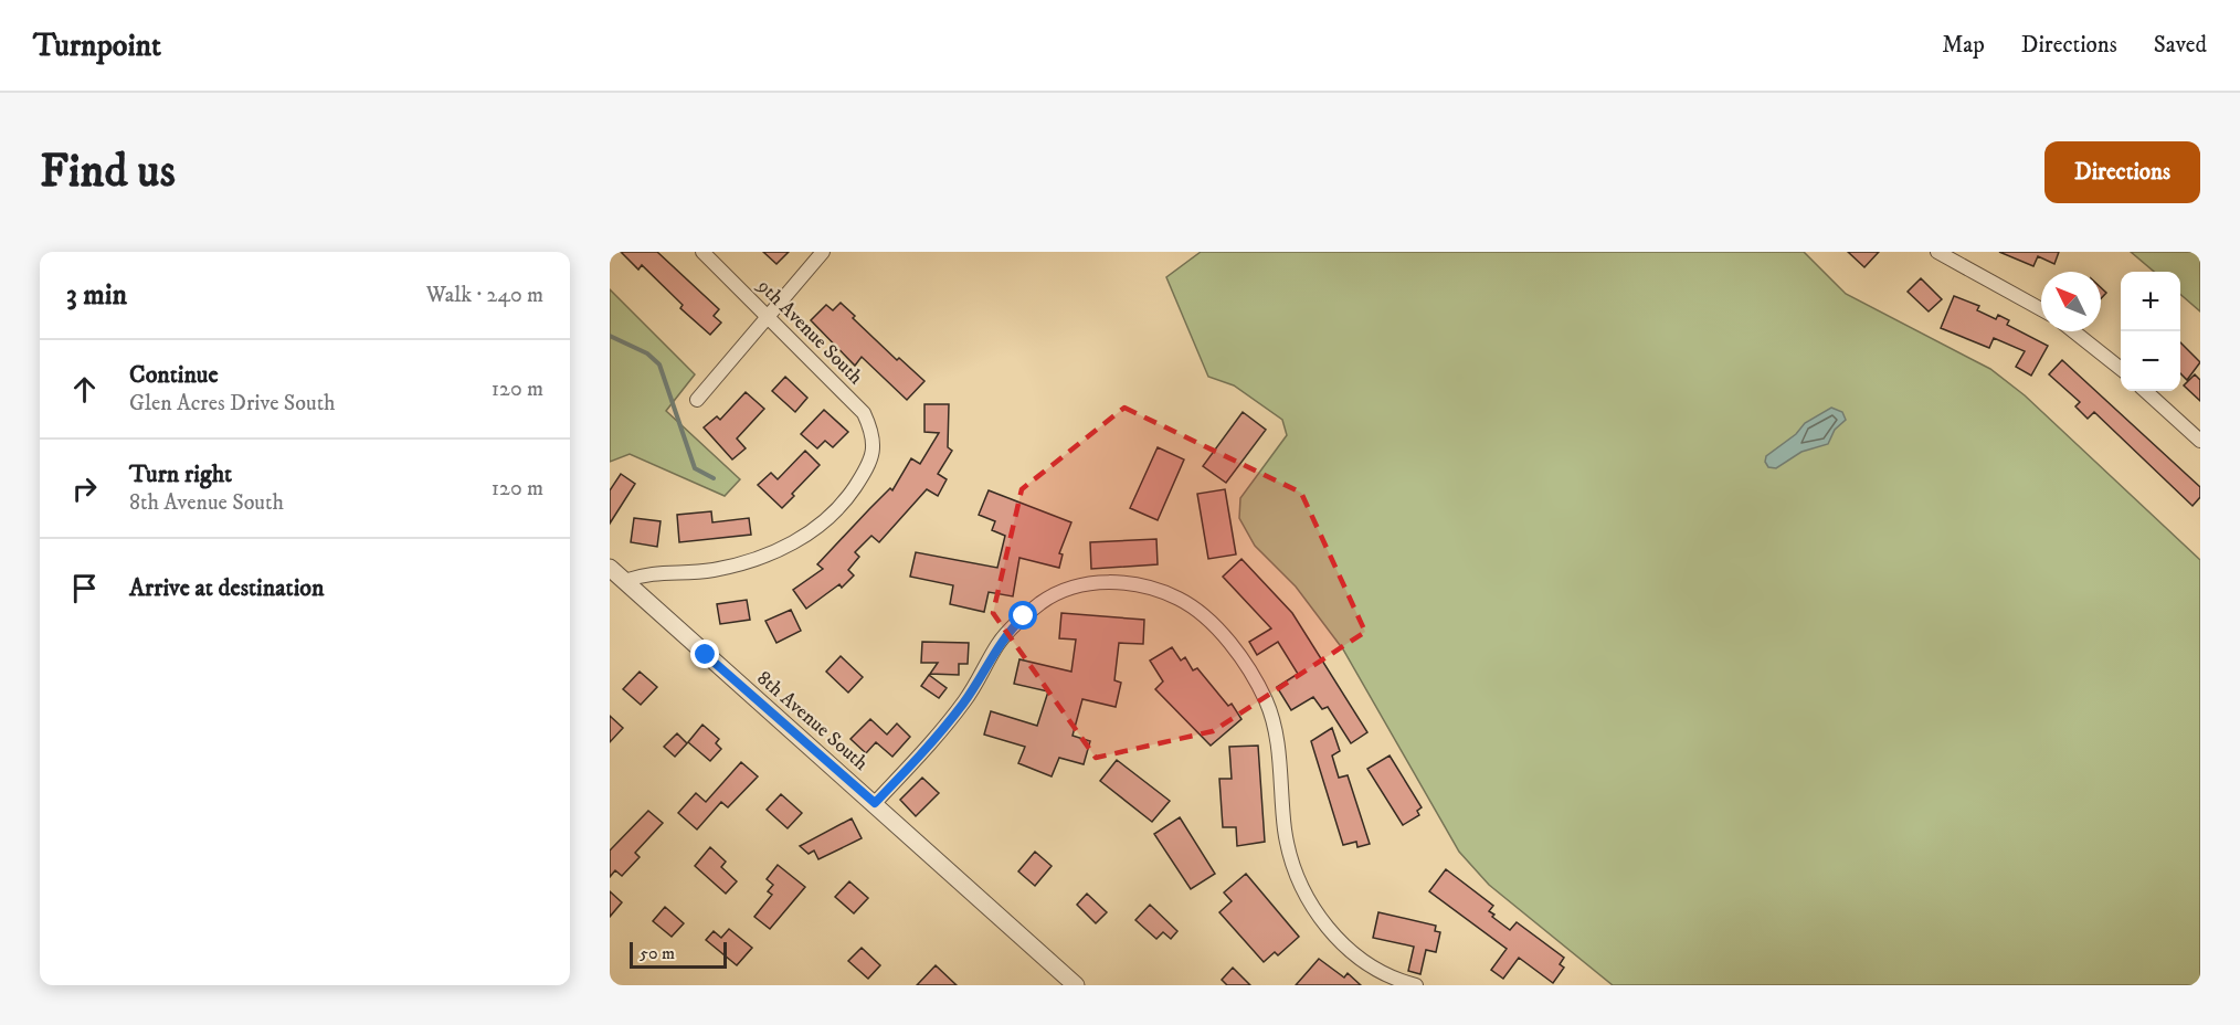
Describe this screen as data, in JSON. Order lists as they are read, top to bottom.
{
  "streets": {
    "street": ["9th Avenue South", "8th Avenue South"]
  },
  "crossings": [
    ["9th Avenue South", "8th Avenue South"]
  ],
  "scale_bar": "50 m",
  "north": "top left",
  "page": {
    "header": "Turnpoint",
    "nav": ["Map", "Directions", "Saved"],
    "buttons": "Directions",
    "title": "Find us",
    "heading": ["3 min", "Walk · 240 m"],
    "map_buttons": ["+", "−"],
    "list": [
      ["Continue", "Glen Acres Drive South", "120 m"],
      ["Turn right", "8th Avenue South", "120 m"],
      "Arrive at destination"
    ],
    "scale": "50 m"
  }
}
